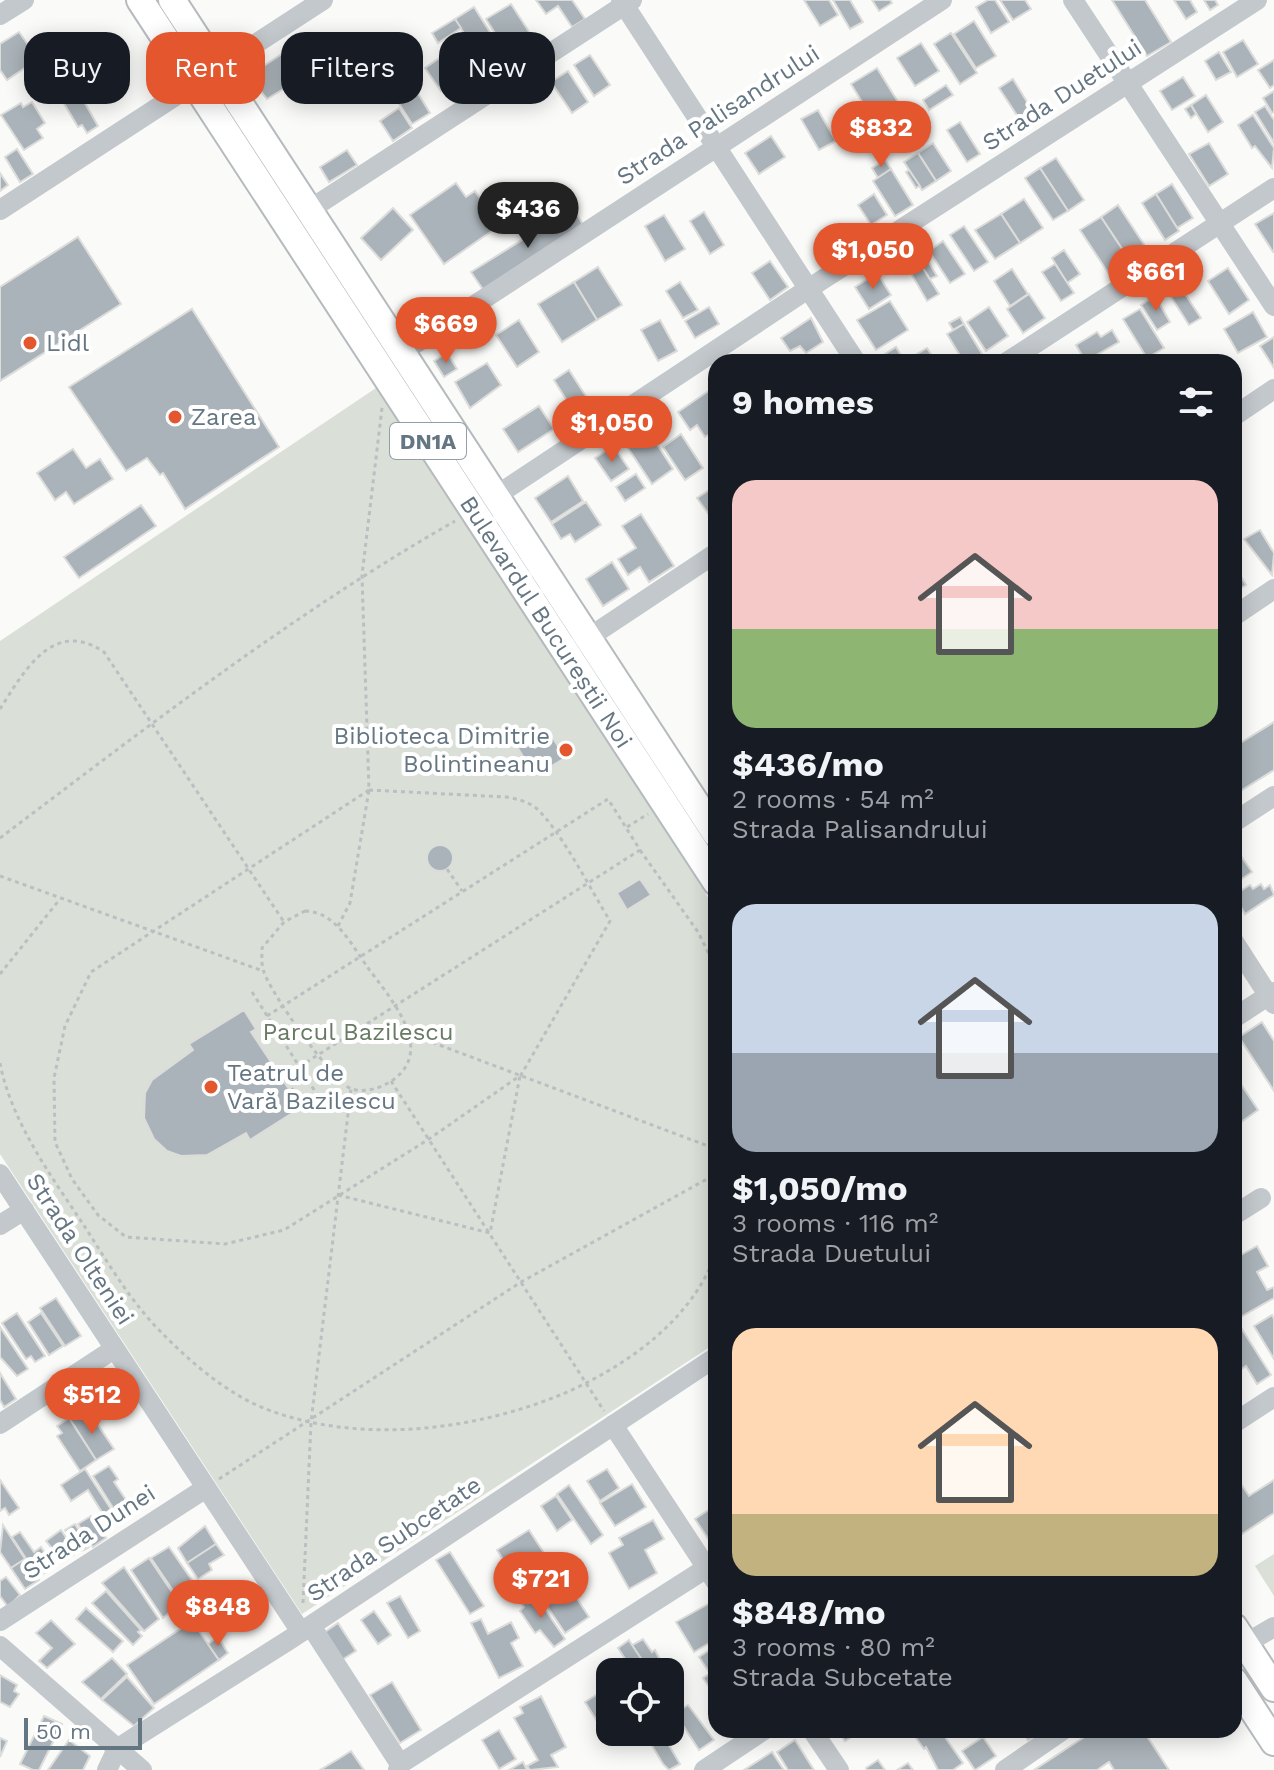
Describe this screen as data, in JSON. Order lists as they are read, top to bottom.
{
  "streets": {
    "main road": ["DN1A", "Bulevardul Bucureștii Noi"],
    "street": [
      "Strada Duetului",
      "Strada Palisandrului",
      "Strada Olteniei",
      "Strada Dunei",
      "Strada Subcetate"
    ]
  },
  "crossings": [
    ["Strada Duetului", "Bulevardul Bucureștii Noi"],
    ["Strada Palisandrului", "Bulevardul Bucureștii Noi"],
    ["Strada Olteniei", "Strada Dunei"],
    ["Strada Olteniei", "Strada Subcetate"]
  ],
  "parks": ["Parcul Bazilescu"],
  "places": [
    "Lidl",
    "Zarea",
    "Biblioteca Dimitrie Bolintineanu",
    "Teatrul de Vară Bazilescu"
  ],
  "scale_bar": "50 m",
  "page": {
    "chip": [
      "Buy",
      "Rent",
      "Filters",
      "New"
    ],
    "price": [
      "$832",
      "$436",
      "$1,050",
      "$661",
      "$669",
      "$1,050",
      "$512",
      "$721",
      "$848"
    ],
    "heading": "9 homes",
    "list": [
      {
        "name": "$436/mo",
        "note": "2 rooms · 54 m² · Strada Palisandrului"
      },
      {
        "name": "$1,050/mo",
        "note": "3 rooms · 116 m² · Strada Duetului"
      },
      {
        "name": "$848/mo",
        "note": "3 rooms · 80 m² · Strada Subcetate"
      }
    ],
    "scale": "50 m"
  }
}
